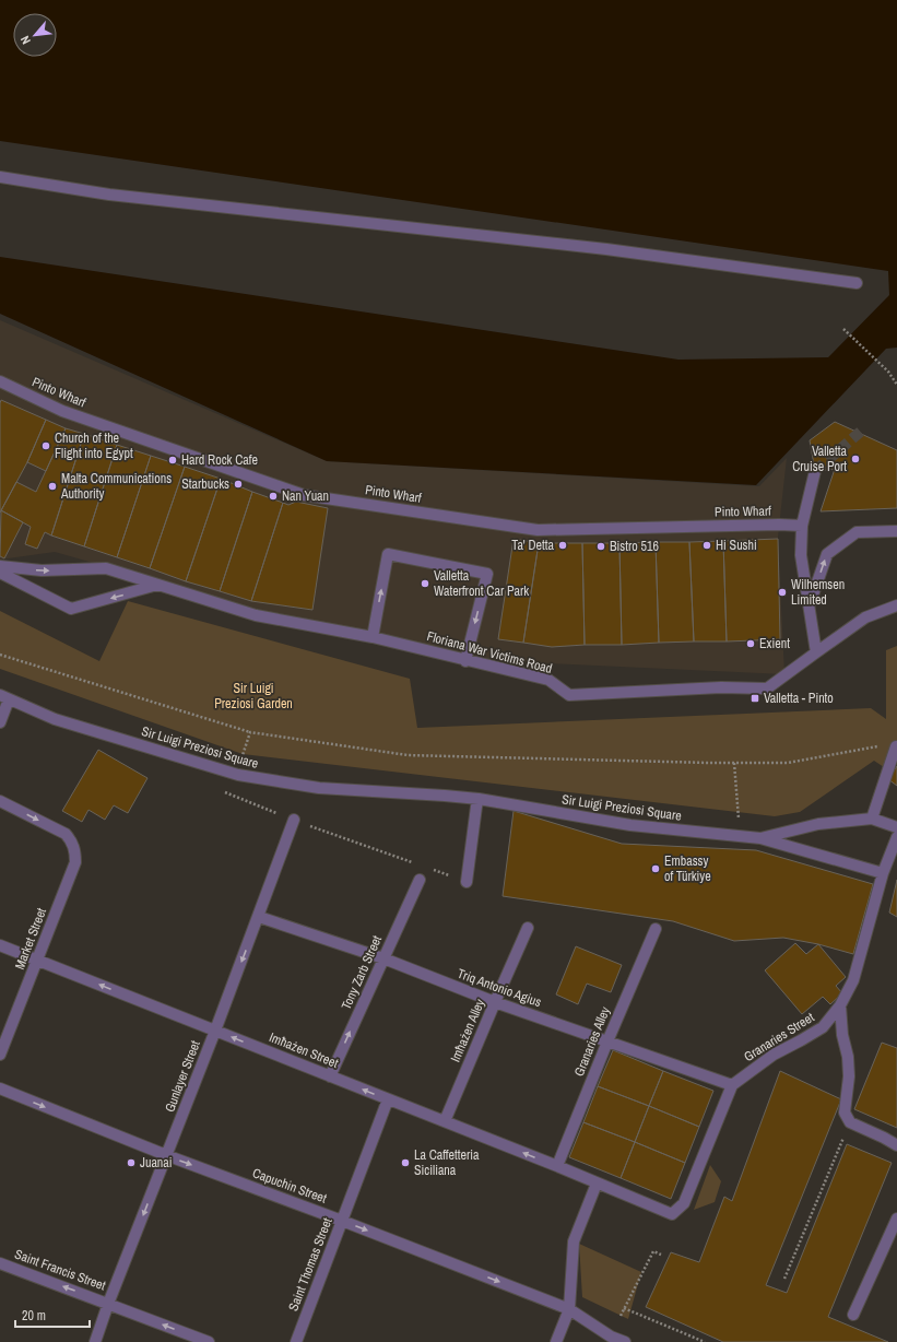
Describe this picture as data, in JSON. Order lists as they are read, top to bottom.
{
  "streets": {
    "street": [
      "Pinto Wharf",
      "Floriana War Victims Road",
      "Sir Luigi Preziosi Square",
      "Market Street",
      "Tony Zarb Street",
      "Triq Antonio Agius",
      "Imħażen Alley",
      "Granaries Street",
      "Granaries Alley",
      "Imħażen Street",
      "Gunlayer Street",
      "Capuchin Street",
      "Saint Thomas Street",
      "Saint Francis Street"
    ]
  },
  "crossings": [
    ["Sir Luigi Preziosi Square", "Granaries Street"],
    ["Market Street", "Imħażen Street"],
    ["Tony Zarb Street", "Triq Antonio Agius"],
    ["Tony Zarb Street", "Imħażen Street"],
    ["Triq Antonio Agius", "Imħażen Alley"],
    ["Triq Antonio Agius", "Granaries Street"],
    ["Triq Antonio Agius", "Granaries Alley"],
    ["Triq Antonio Agius", "Imħażen Street"],
    ["Triq Antonio Agius", "Gunlayer Street"],
    ["Imħażen Alley", "Imħażen Street"],
    ["Granaries Street", "Imħażen Street"],
    ["Granaries Alley", "Imħażen Street"],
    ["Imħażen Street", "Gunlayer Street"],
    ["Imħażen Street", "Saint Thomas Street"],
    ["Gunlayer Street", "Capuchin Street"],
    ["Gunlayer Street", "Saint Francis Street"],
    ["Capuchin Street", "Saint Thomas Street"]
  ],
  "one_way": [
    "Tony Zarb Street",
    "Imħażen Street",
    "Gunlayer Street",
    "Capuchin Street",
    "Saint Francis Street"
  ],
  "parks": ["Sir Luigi Preziosi Garden"],
  "places": {
    "other": [
      "Church of the Flight into Egypt",
      "Valletta Cruise Port",
      "Hard Rock Cafe",
      "Starbucks",
      "Malta Communications Authority",
      "Nan Yuan",
      "Ta' Detta",
      "Hi Sushi",
      "Bistro 516",
      "Valletta Waterfront Car Park",
      "Wilhemsen Limited",
      "Exient",
      "Embassy of Türkiye",
      "Juanai",
      "La Caffetteria Siciliana"
    ],
    "transit": ["Valletta - Pinto"]
  },
  "scale_bar": "20 m",
  "north": "bottom left"
}
